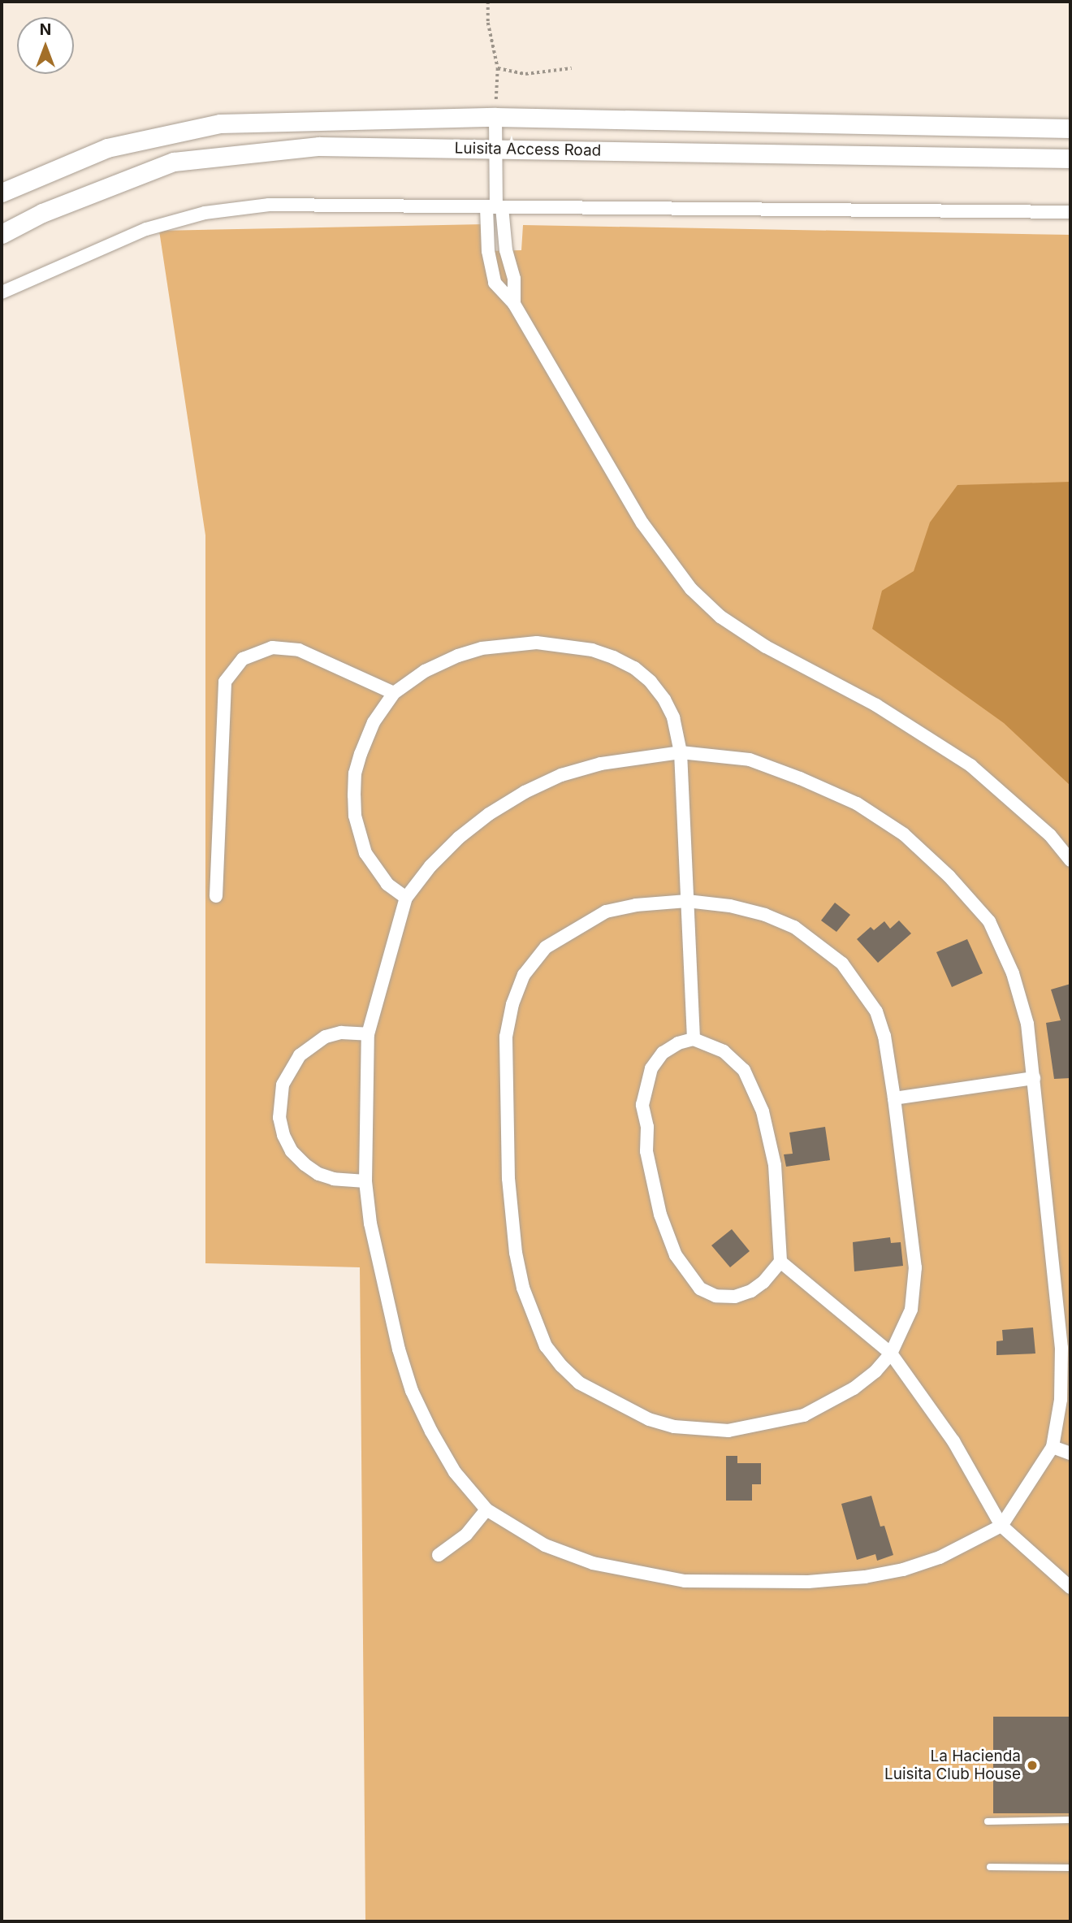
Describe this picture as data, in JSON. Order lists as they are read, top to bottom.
{
  "streets": {
    "main road": ["Luisita Access Road"]
  },
  "places": ["La Hacienda Luisita Club House"],
  "north": "top"
}
